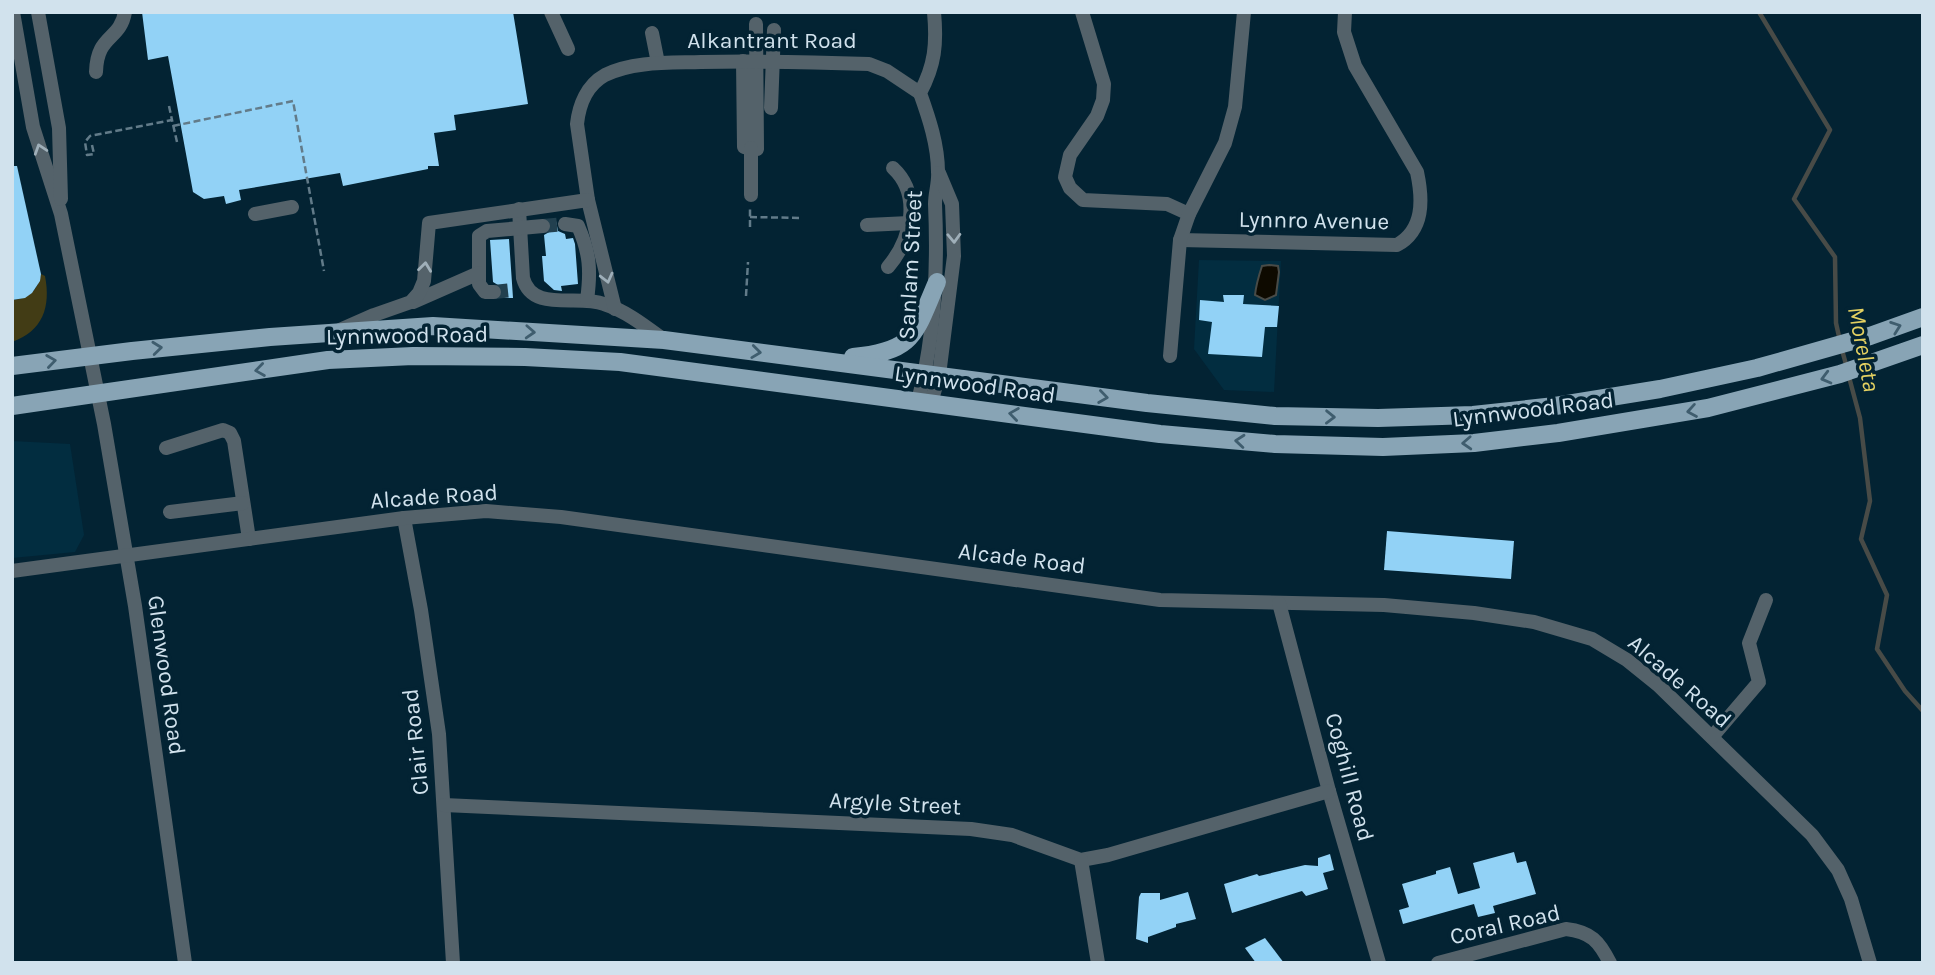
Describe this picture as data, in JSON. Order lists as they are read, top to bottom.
{
  "streets": {
    "main road": ["Lynnwood Road"],
    "street": [
      "Alkantrant Road",
      "Lynnro Avenue",
      "Sanlam Street",
      "Alcade Road",
      "Glenwood Road",
      "Clair Road",
      "Coghill Road",
      "Argyle Street",
      "Coral Road"
    ]
  },
  "crossings": [
    ["Alkantrant Road", "Sanlam Street"],
    ["Sanlam Street", "Lynnwood Road"],
    ["Lynnwood Road", "Glenwood Road"],
    ["Alcade Road", "Glenwood Road"],
    ["Alcade Road", "Clair Road"],
    ["Alcade Road", "Coghill Road"],
    ["Clair Road", "Argyle Street"]
  ],
  "water": ["Moreleta"]
}
